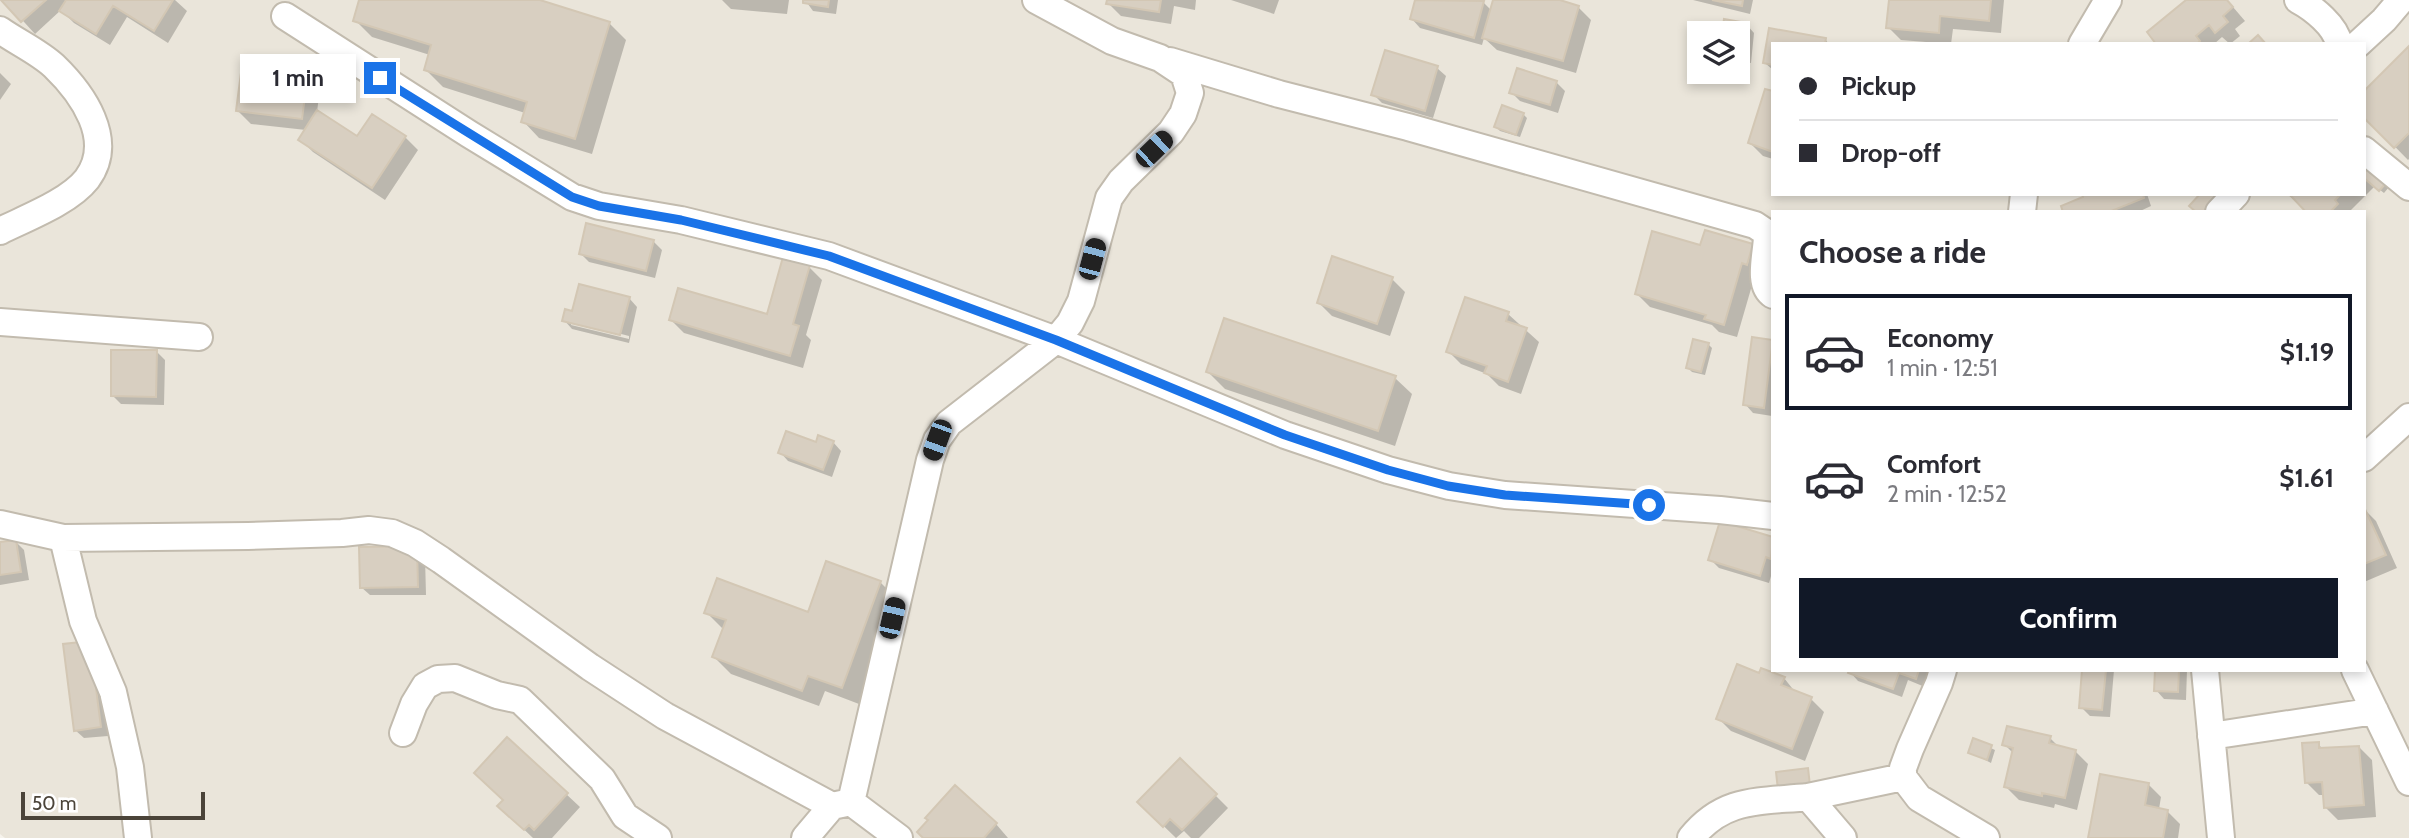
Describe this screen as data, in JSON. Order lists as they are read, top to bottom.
{
  "scale_bar": "50 m",
  "page": {
    "banner": ["Pickup", "Drop-off"],
    "bubble": "1 min",
    "heading": "Choose a ride",
    "list": [
      {
        "name": "Economy",
        "note": "1 min · 12:51",
        "value": "$1.19"
      },
      {
        "name": "Comfort",
        "note": "2 min · 12:52",
        "value": "$1.61"
      }
    ],
    "buttons": "Confirm",
    "scale": "50 m"
  }
}
